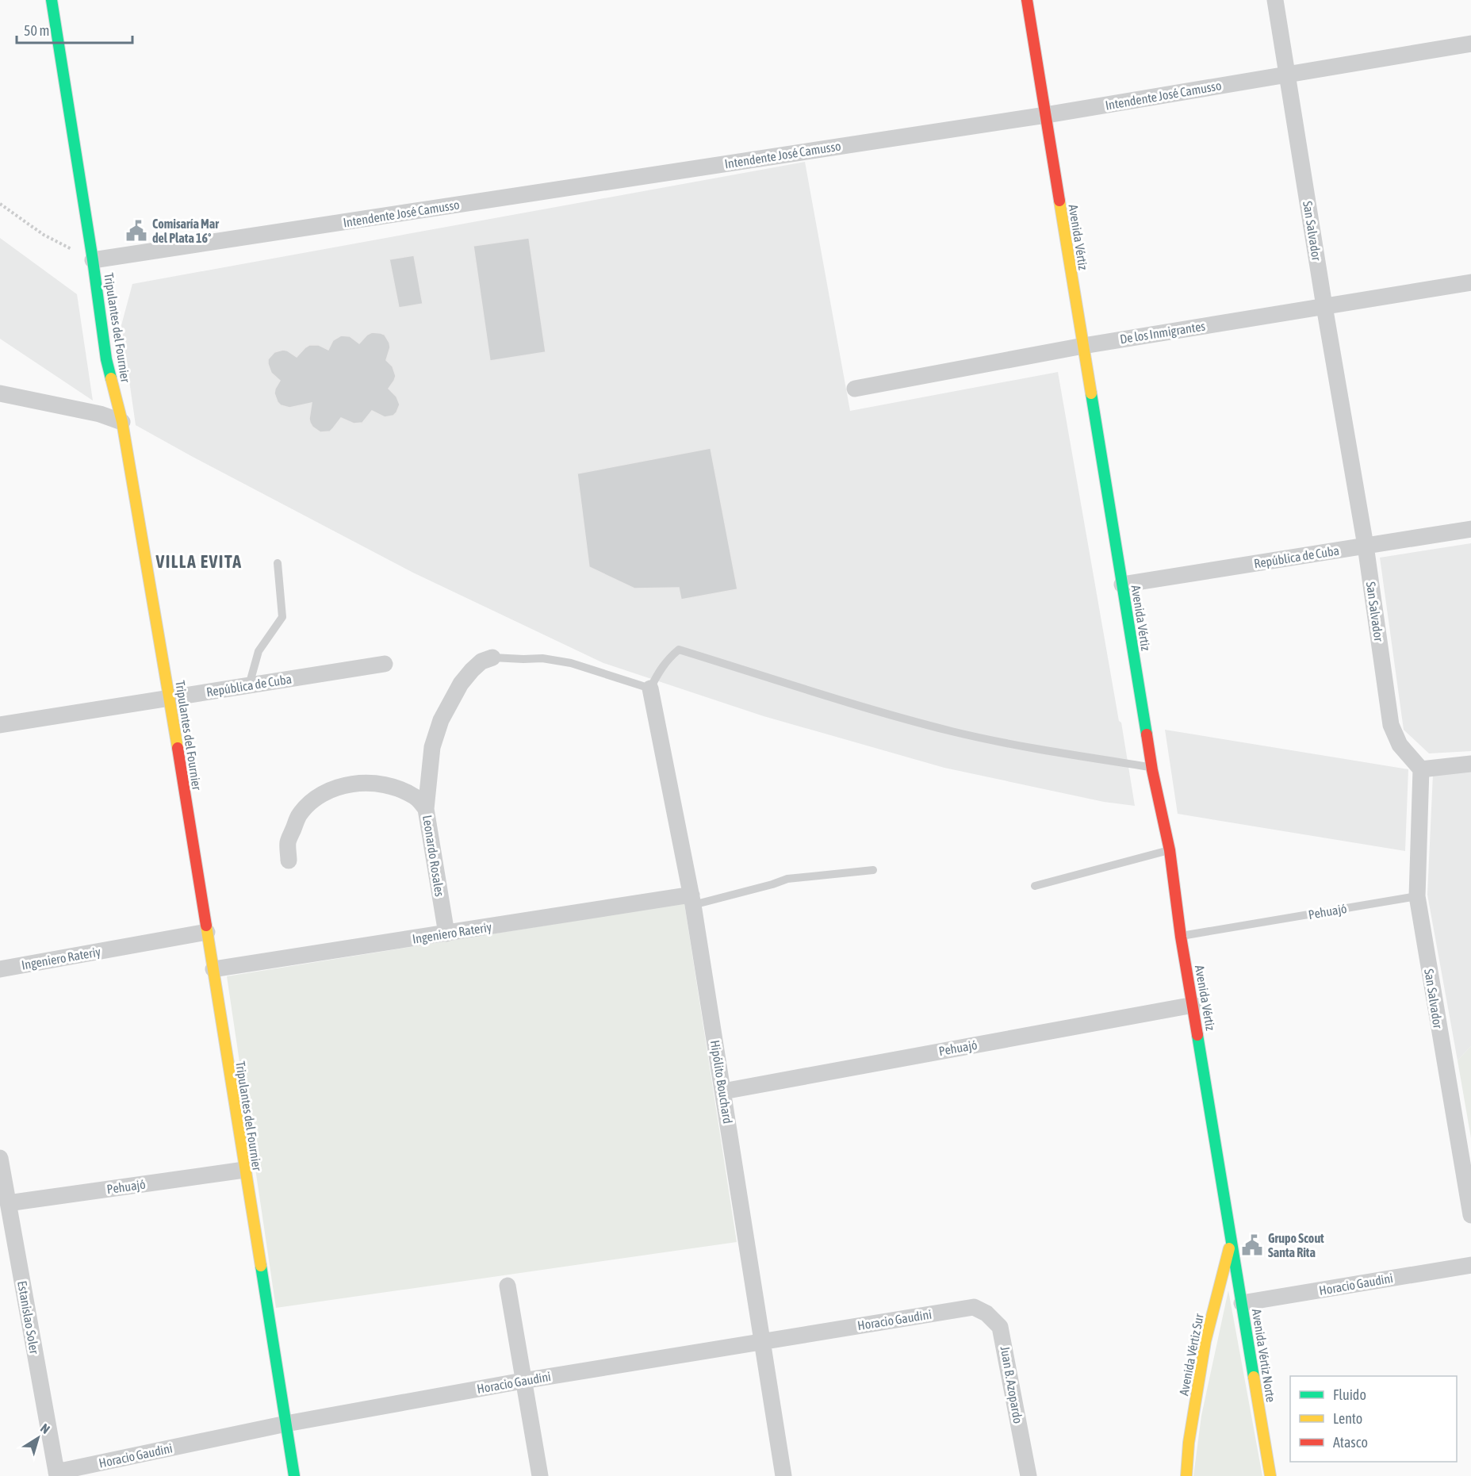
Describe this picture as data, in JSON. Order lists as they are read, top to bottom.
{
  "streets": {
    "street": [
      "Intendente José Camusso",
      "San Salvador",
      "Avenida Vértiz",
      "Tripulantes del Fournier",
      "De los Inmigrantes",
      "República de Cuba",
      "Leonardo Rosales",
      "Pehuajó",
      "Ingeniero Rateriy",
      "Hipólito Bouchard",
      "Horacio Gaudini",
      "Estanislao Soler",
      "Avenida Vértiz Sur",
      "Avenida Vértiz Norte",
      "Juan B. Azopardo"
    ]
  },
  "crossings": [
    ["Intendente José Camusso", "San Salvador"],
    ["Intendente José Camusso", "Avenida Vértiz"],
    ["Intendente José Camusso", "Tripulantes del Fournier"],
    ["San Salvador", "De los Inmigrantes"],
    ["San Salvador", "República de Cuba"],
    ["San Salvador", "Pehuajó"],
    ["Avenida Vértiz", "De los Inmigrantes"],
    ["Avenida Vértiz", "República de Cuba"],
    ["Avenida Vértiz", "Pehuajó"],
    ["Avenida Vértiz", "Avenida Vértiz Sur"],
    ["Avenida Vértiz", "Avenida Vértiz Norte"],
    ["Tripulantes del Fournier", "República de Cuba"],
    ["Tripulantes del Fournier", "Pehuajó"],
    ["Tripulantes del Fournier", "Ingeniero Rateriy"],
    ["Tripulantes del Fournier", "Horacio Gaudini"],
    ["Leonardo Rosales", "Ingeniero Rateriy"],
    ["Pehuajó", "Hipólito Bouchard"],
    ["Pehuajó", "Estanislao Soler"],
    ["Ingeniero Rateriy", "Hipólito Bouchard"],
    ["Hipólito Bouchard", "Horacio Gaudini"],
    ["Horacio Gaudini", "Estanislao Soler"],
    ["Horacio Gaudini", "Avenida Vértiz Norte"],
    ["Horacio Gaudini", "Juan B. Azopardo"],
    ["Avenida Vértiz Sur", "Avenida Vértiz Norte"]
  ],
  "districts": ["VILLA EVITA"],
  "places": {
    "public building": ["Comisaría Mar del Plata 16°", "Grupo Scout Santa Rita"]
  },
  "legend": ["Fluido", "Lento", "Atasco"],
  "scale_bar": "50 m",
  "north": "top right"
}
